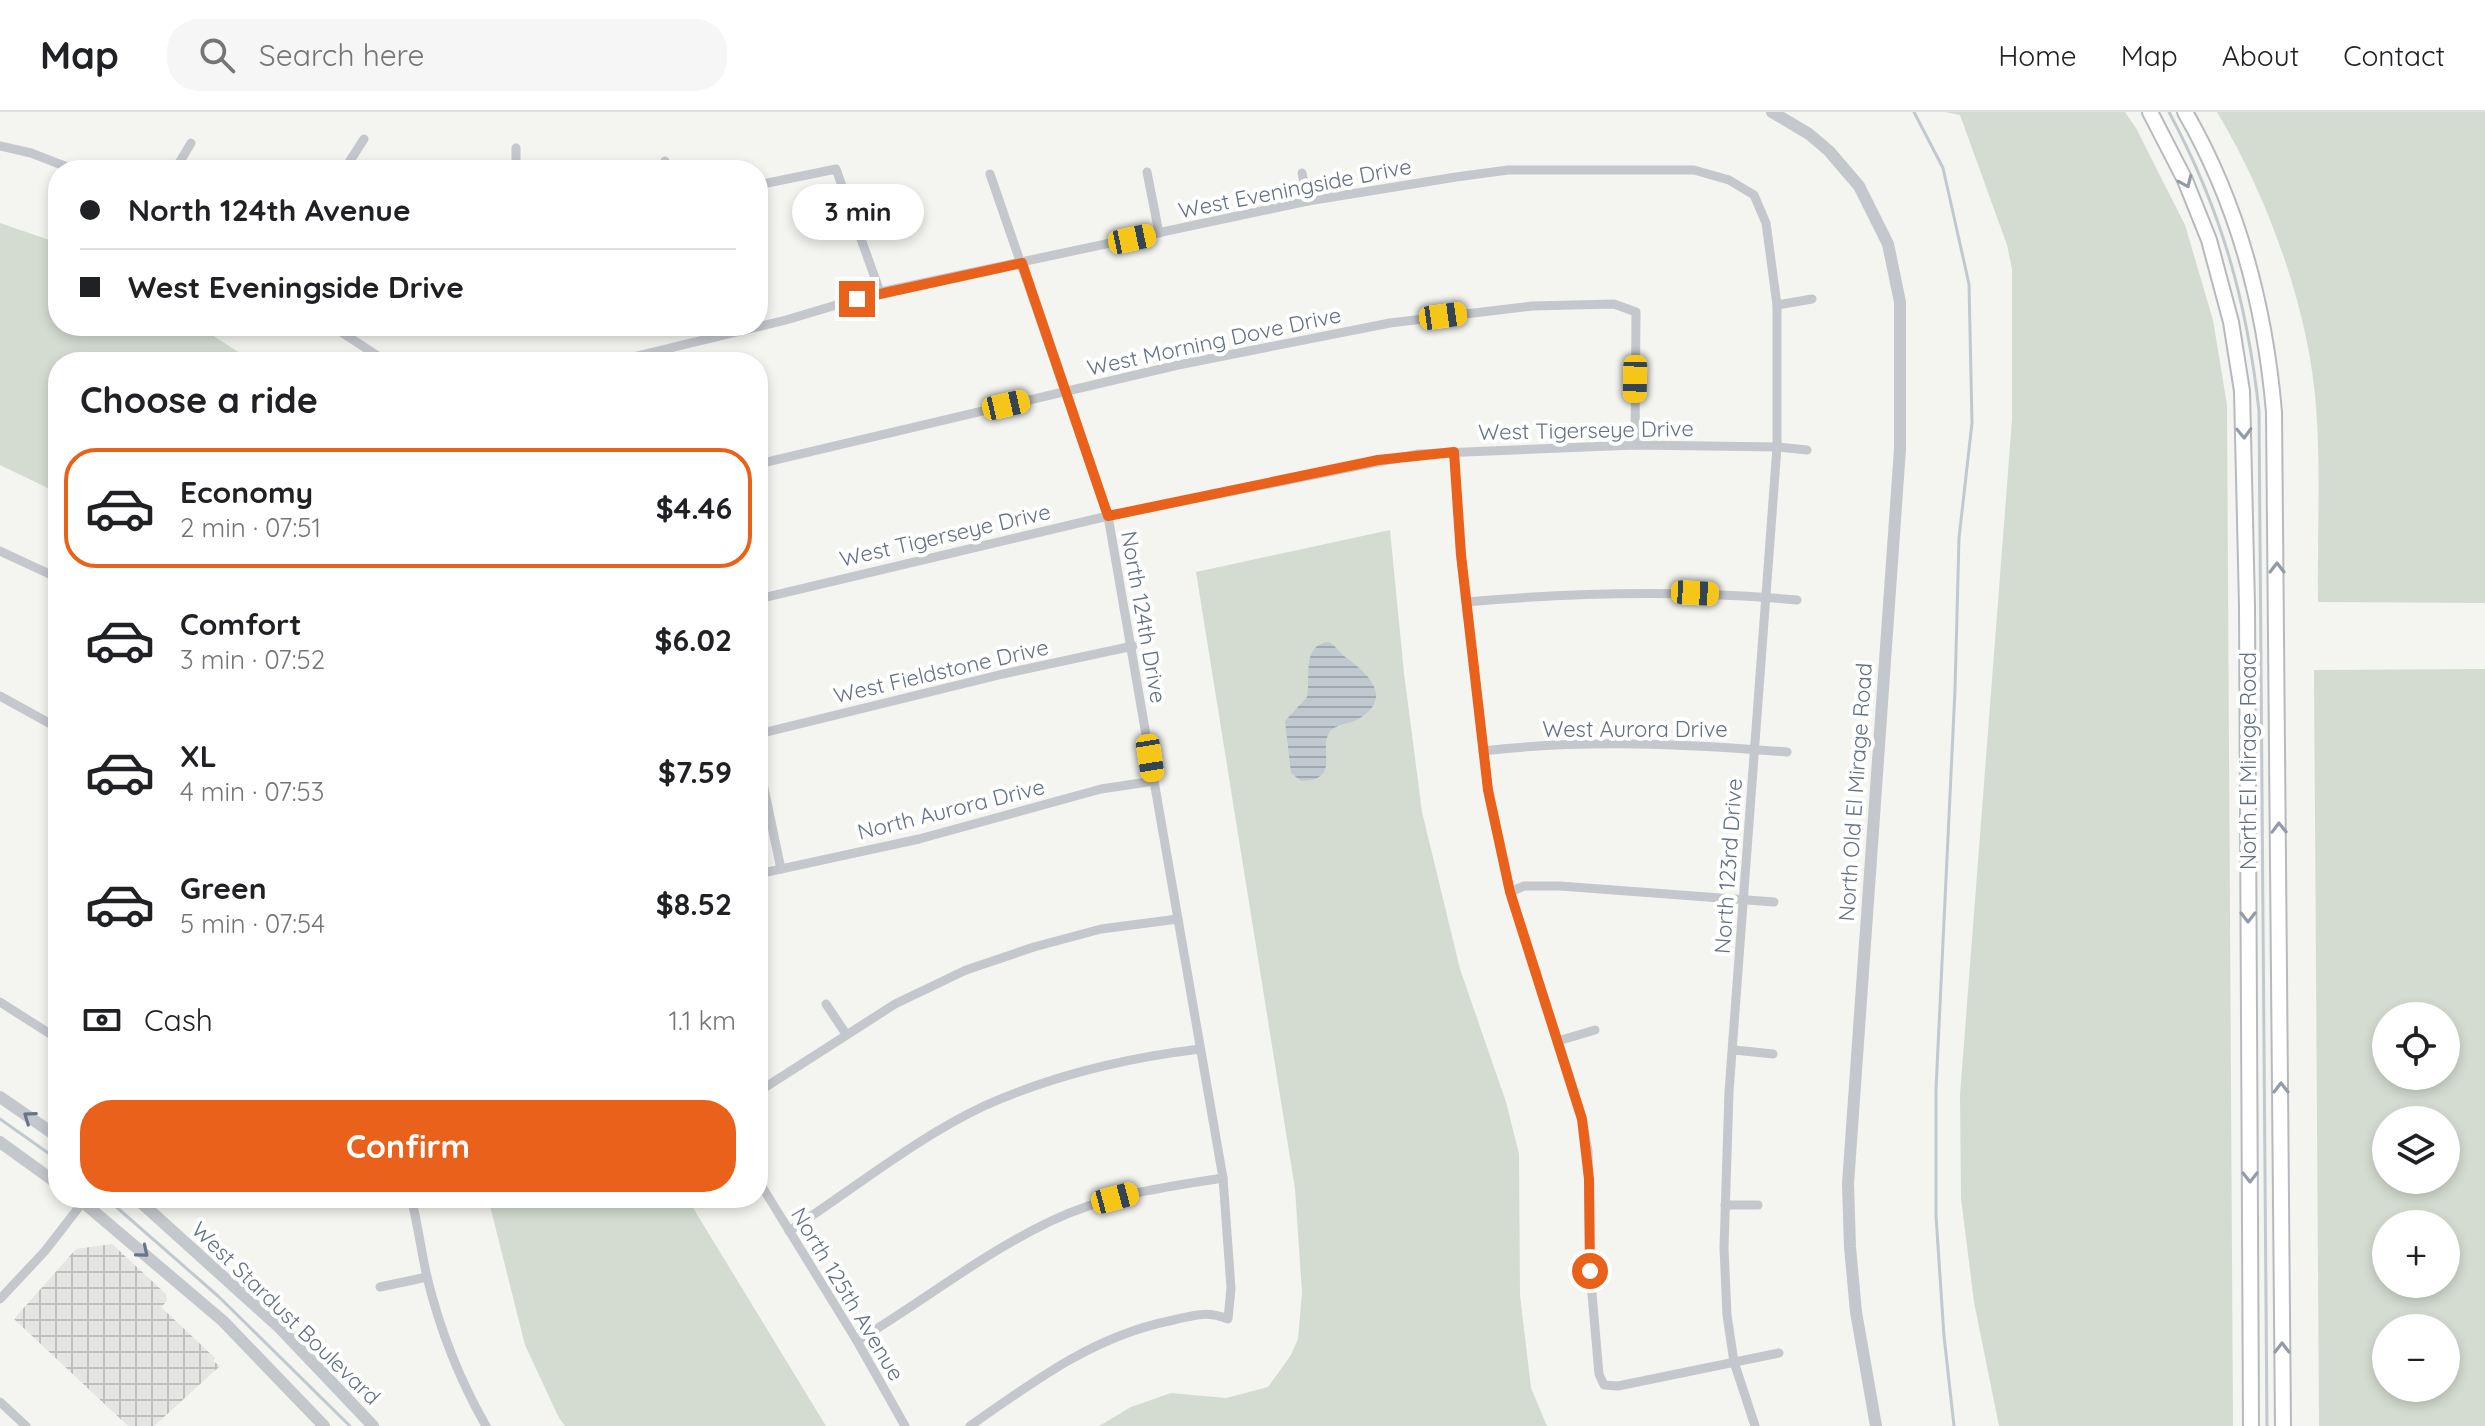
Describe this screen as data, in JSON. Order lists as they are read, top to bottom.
{
  "streets": {
    "main road": ["North El Mirage Road"],
    "street": [
      "West Eveningside Drive",
      "West Morning Dove Drive",
      "West Tigerseye Drive",
      "North 124th Drive",
      "West Fieldstone Drive",
      "West Aurora Drive",
      "North Old El Mirage Road",
      "North Aurora Drive",
      "North 123rd Drive",
      "North 125th Avenue",
      "West Stardust Boulevard"
    ]
  },
  "crossings": [
    ["West Eveningside Drive", "North 124th Drive"],
    ["West Eveningside Drive", "North 123rd Drive"],
    ["West Morning Dove Drive", "West Tigerseye Drive"],
    ["West Morning Dove Drive", "North 124th Drive"],
    ["West Tigerseye Drive", "North 124th Drive"],
    ["West Tigerseye Drive", "North 123rd Drive"],
    ["North 124th Drive", "West Fieldstone Drive"],
    ["North 124th Drive", "North Aurora Drive"],
    ["West Aurora Drive", "North 123rd Drive"]
  ],
  "page": {
    "header": "Map",
    "search": "Search here",
    "nav": [
      "Home",
      "Map",
      "About",
      "Contact"
    ],
    "banner": ["North 124th Avenue", "West Eveningside Drive"],
    "bubble": "3 min",
    "heading": "Choose a ride",
    "list": [
      {
        "name": "Economy",
        "note": "2 min · 07:51",
        "value": "$4.46"
      },
      {
        "name": "Comfort",
        "note": "3 min · 07:52",
        "value": "$6.02"
      },
      {
        "name": "XL",
        "note": "4 min · 07:53",
        "value": "$7.59"
      },
      {
        "name": "Green",
        "note": "5 min · 07:54",
        "value": "$8.52"
      }
    ],
    "pay": ["Cash", "1.1 km"],
    "map_buttons": ["+", "−"],
    "buttons": "Confirm"
  }
}
